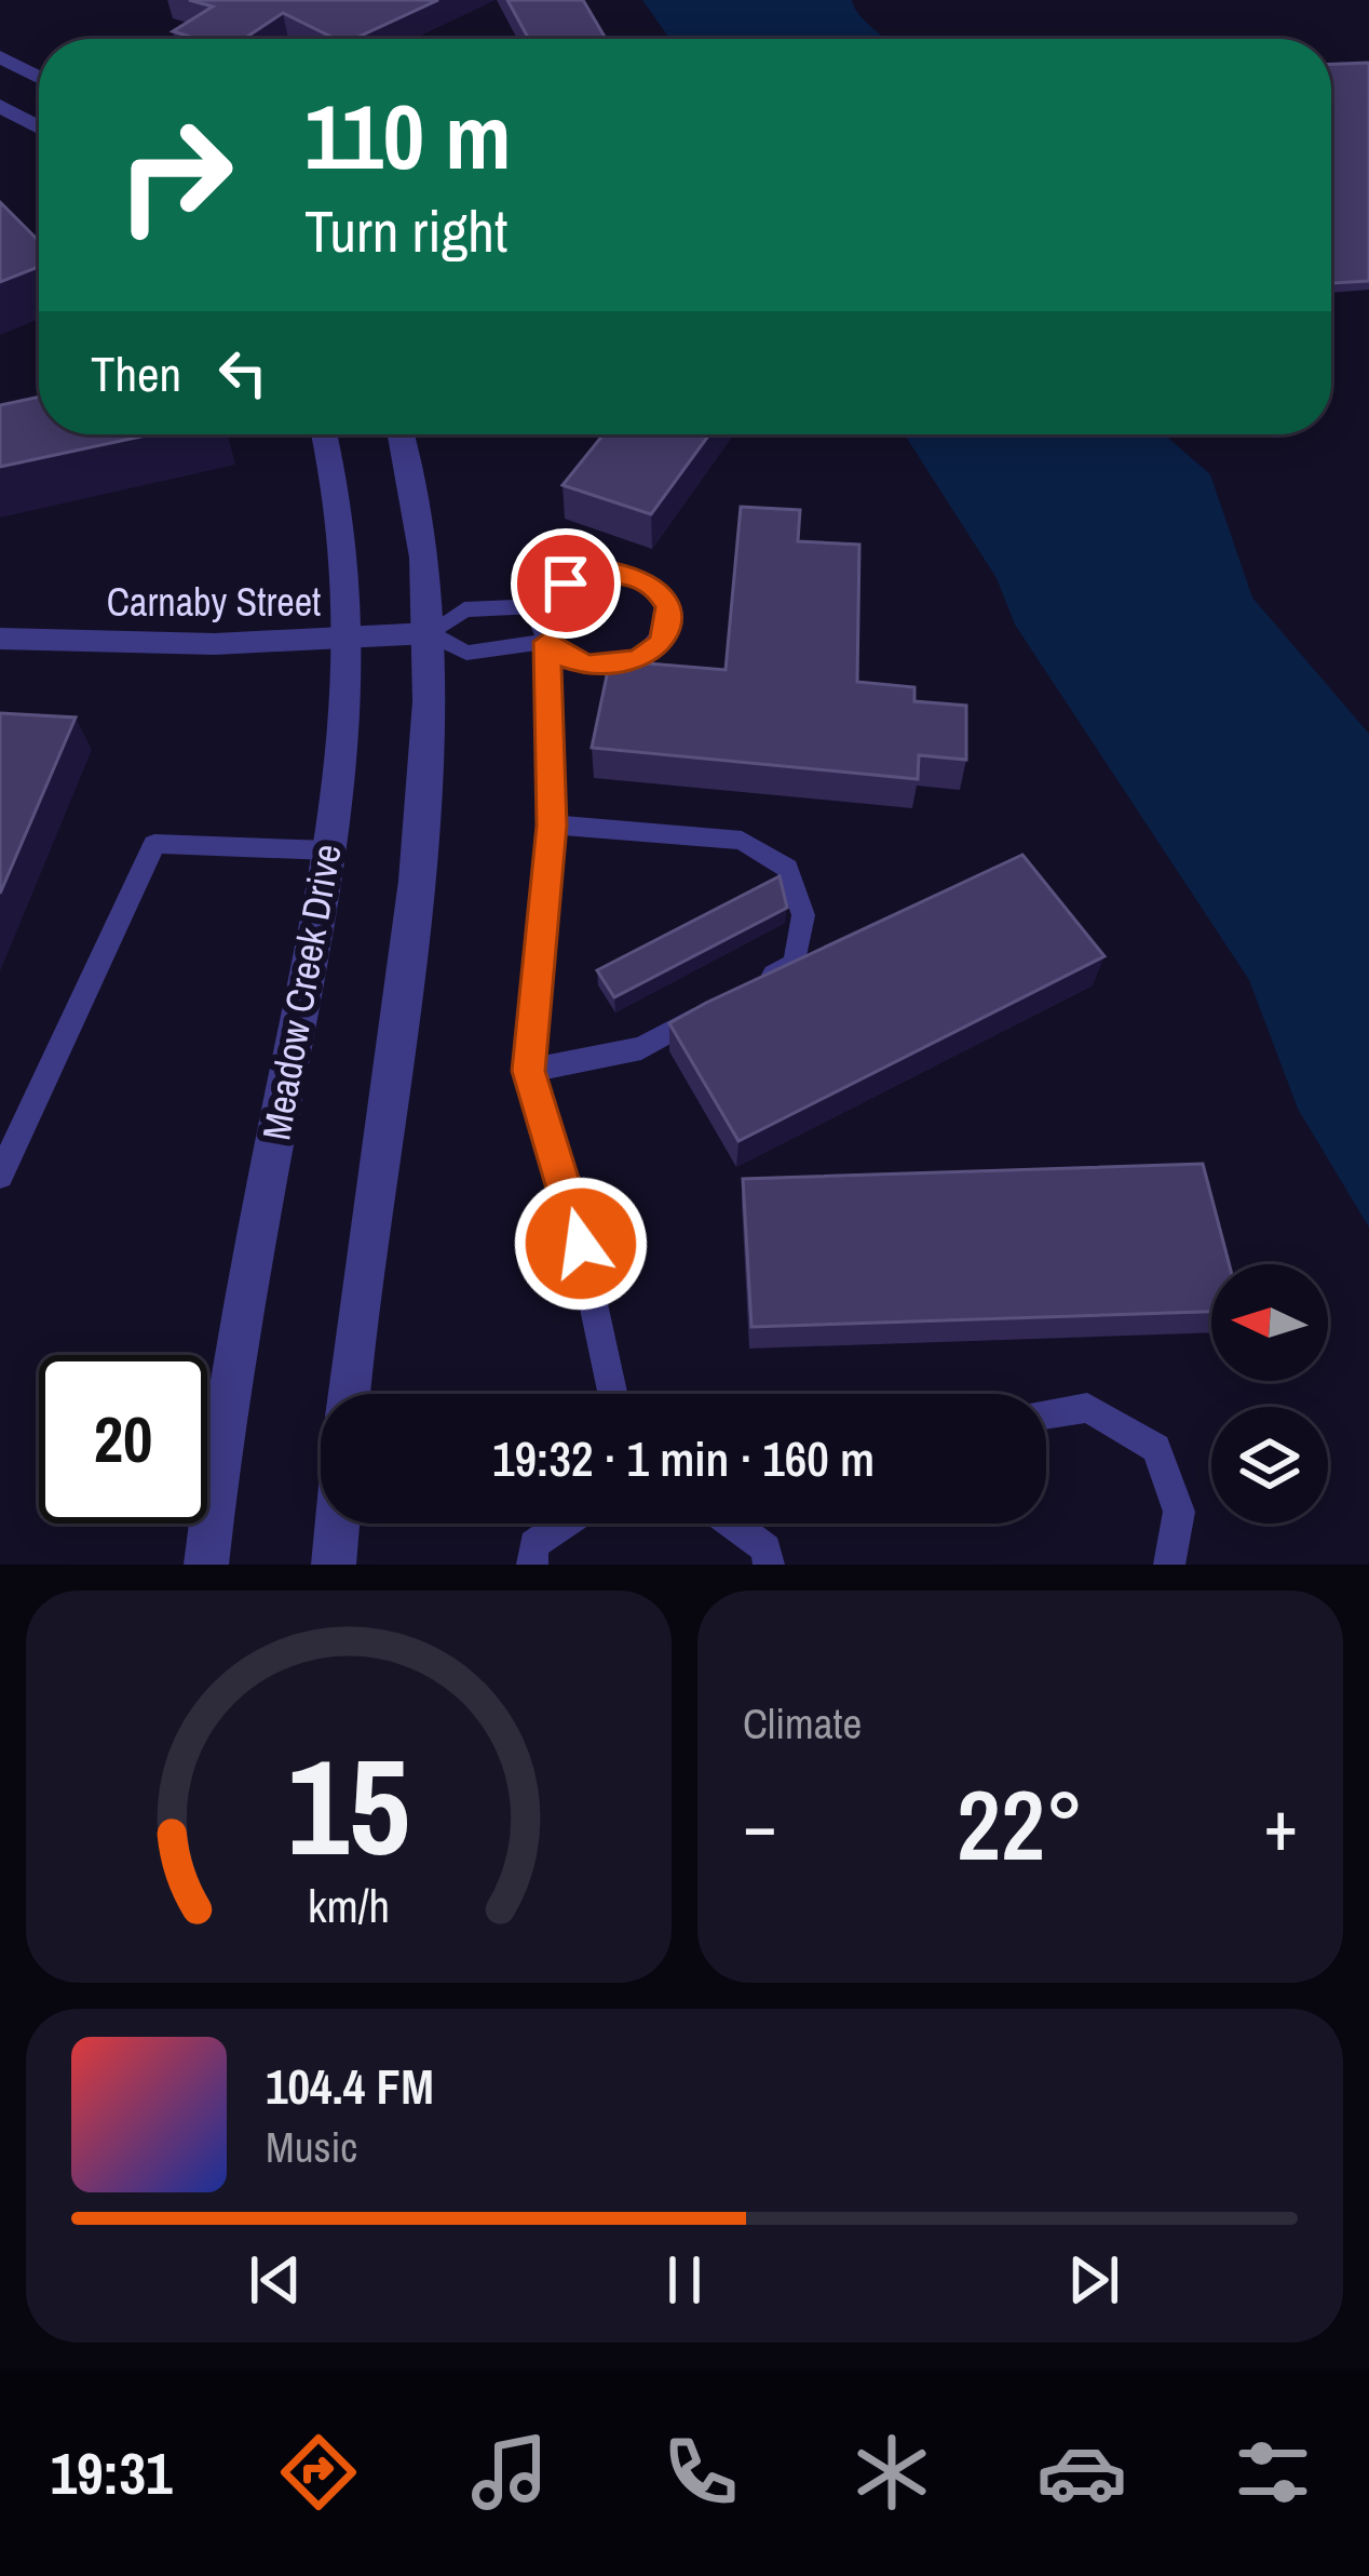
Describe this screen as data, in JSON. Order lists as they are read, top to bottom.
{
  "streets": {
    "street": ["Carnaby Street", "Meadow Creek Drive"]
  },
  "crossings": [
    ["Carnaby Street", "Meadow Creek Drive"]
  ],
  "north": "left",
  "page": {
    "turn": ["110 m", "Turn right"],
    "then": "Then",
    "limit": "20",
    "trip": "19:32 · 1 min · 160 m",
    "tile": "Climate",
    "heat": ["−", "22°", "+"],
    "song": ["104.4 FM", "Music"],
    "tabs": "19:31",
    "gauge": ["15", "km/h"]
  }
}
